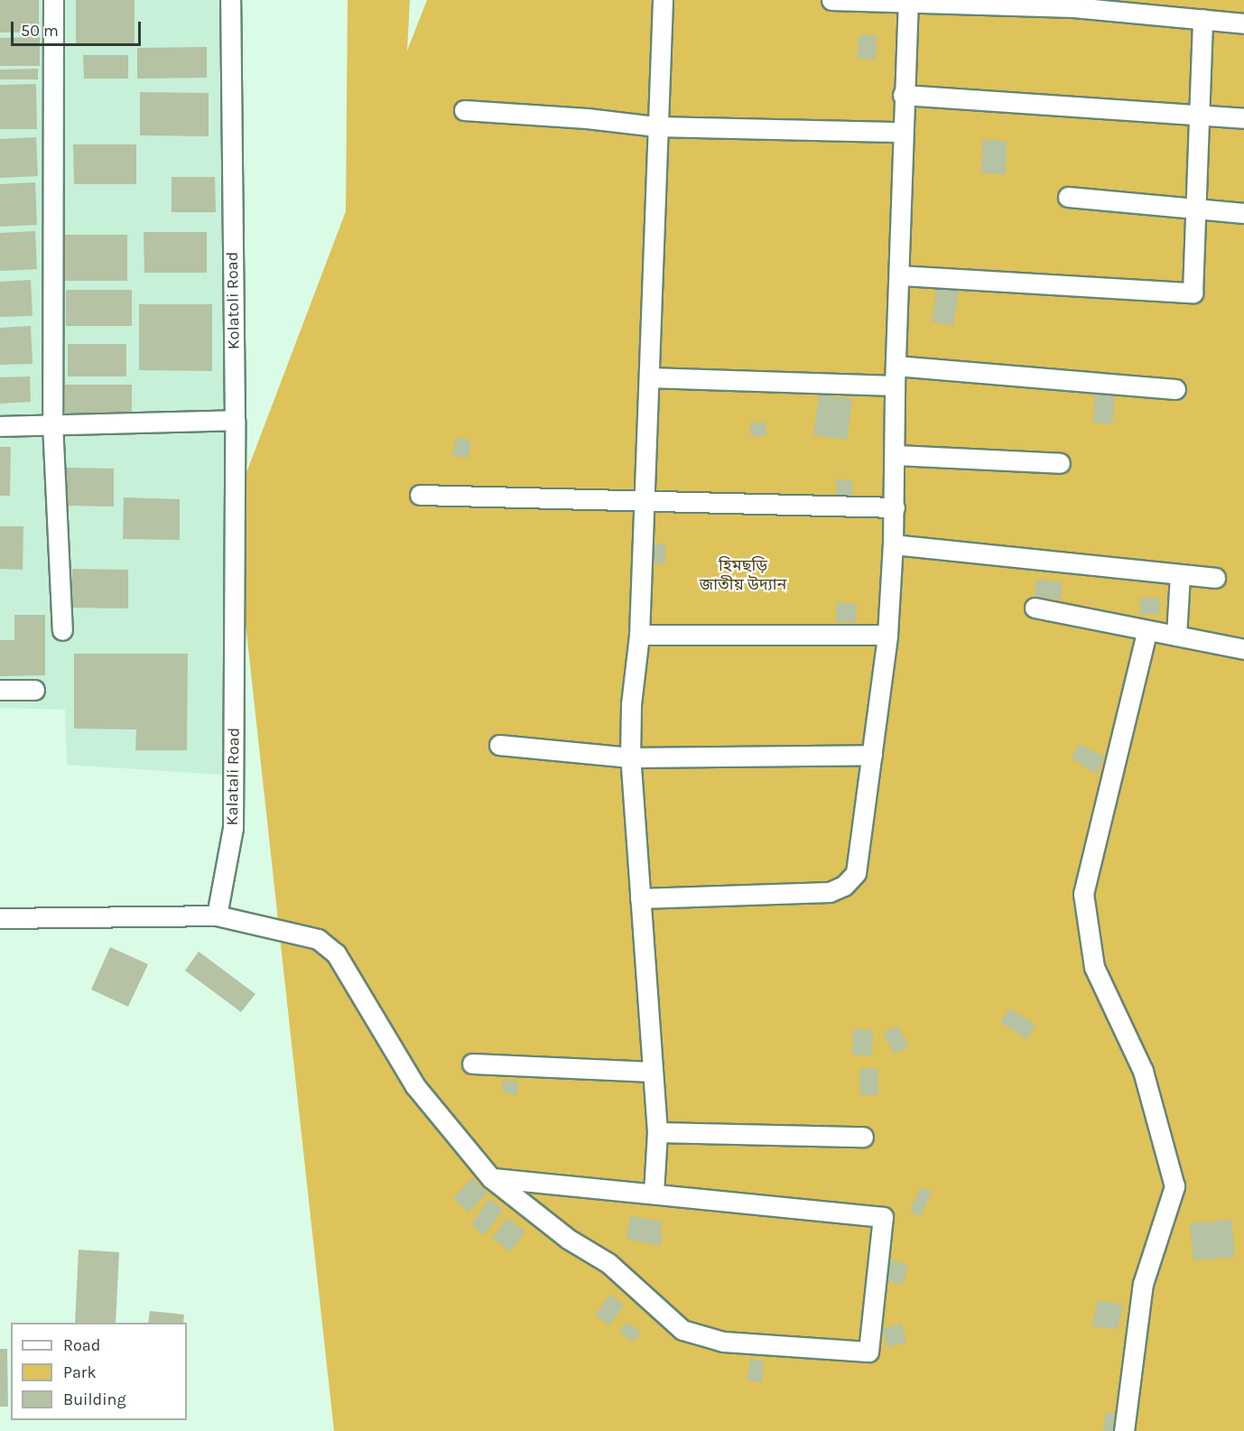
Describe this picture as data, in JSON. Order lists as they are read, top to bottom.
{
  "streets": {
    "street": ["Kolatoli Road", "Kalatali Road"]
  },
  "crossings": [
    ["Kolatoli Road", "Kalatali Road"]
  ],
  "parks": ["হিমছড়ি জাতীয় উদ্যান"],
  "legend": ["Road", "Park", "Building"],
  "scale_bar": "50 m"
}
